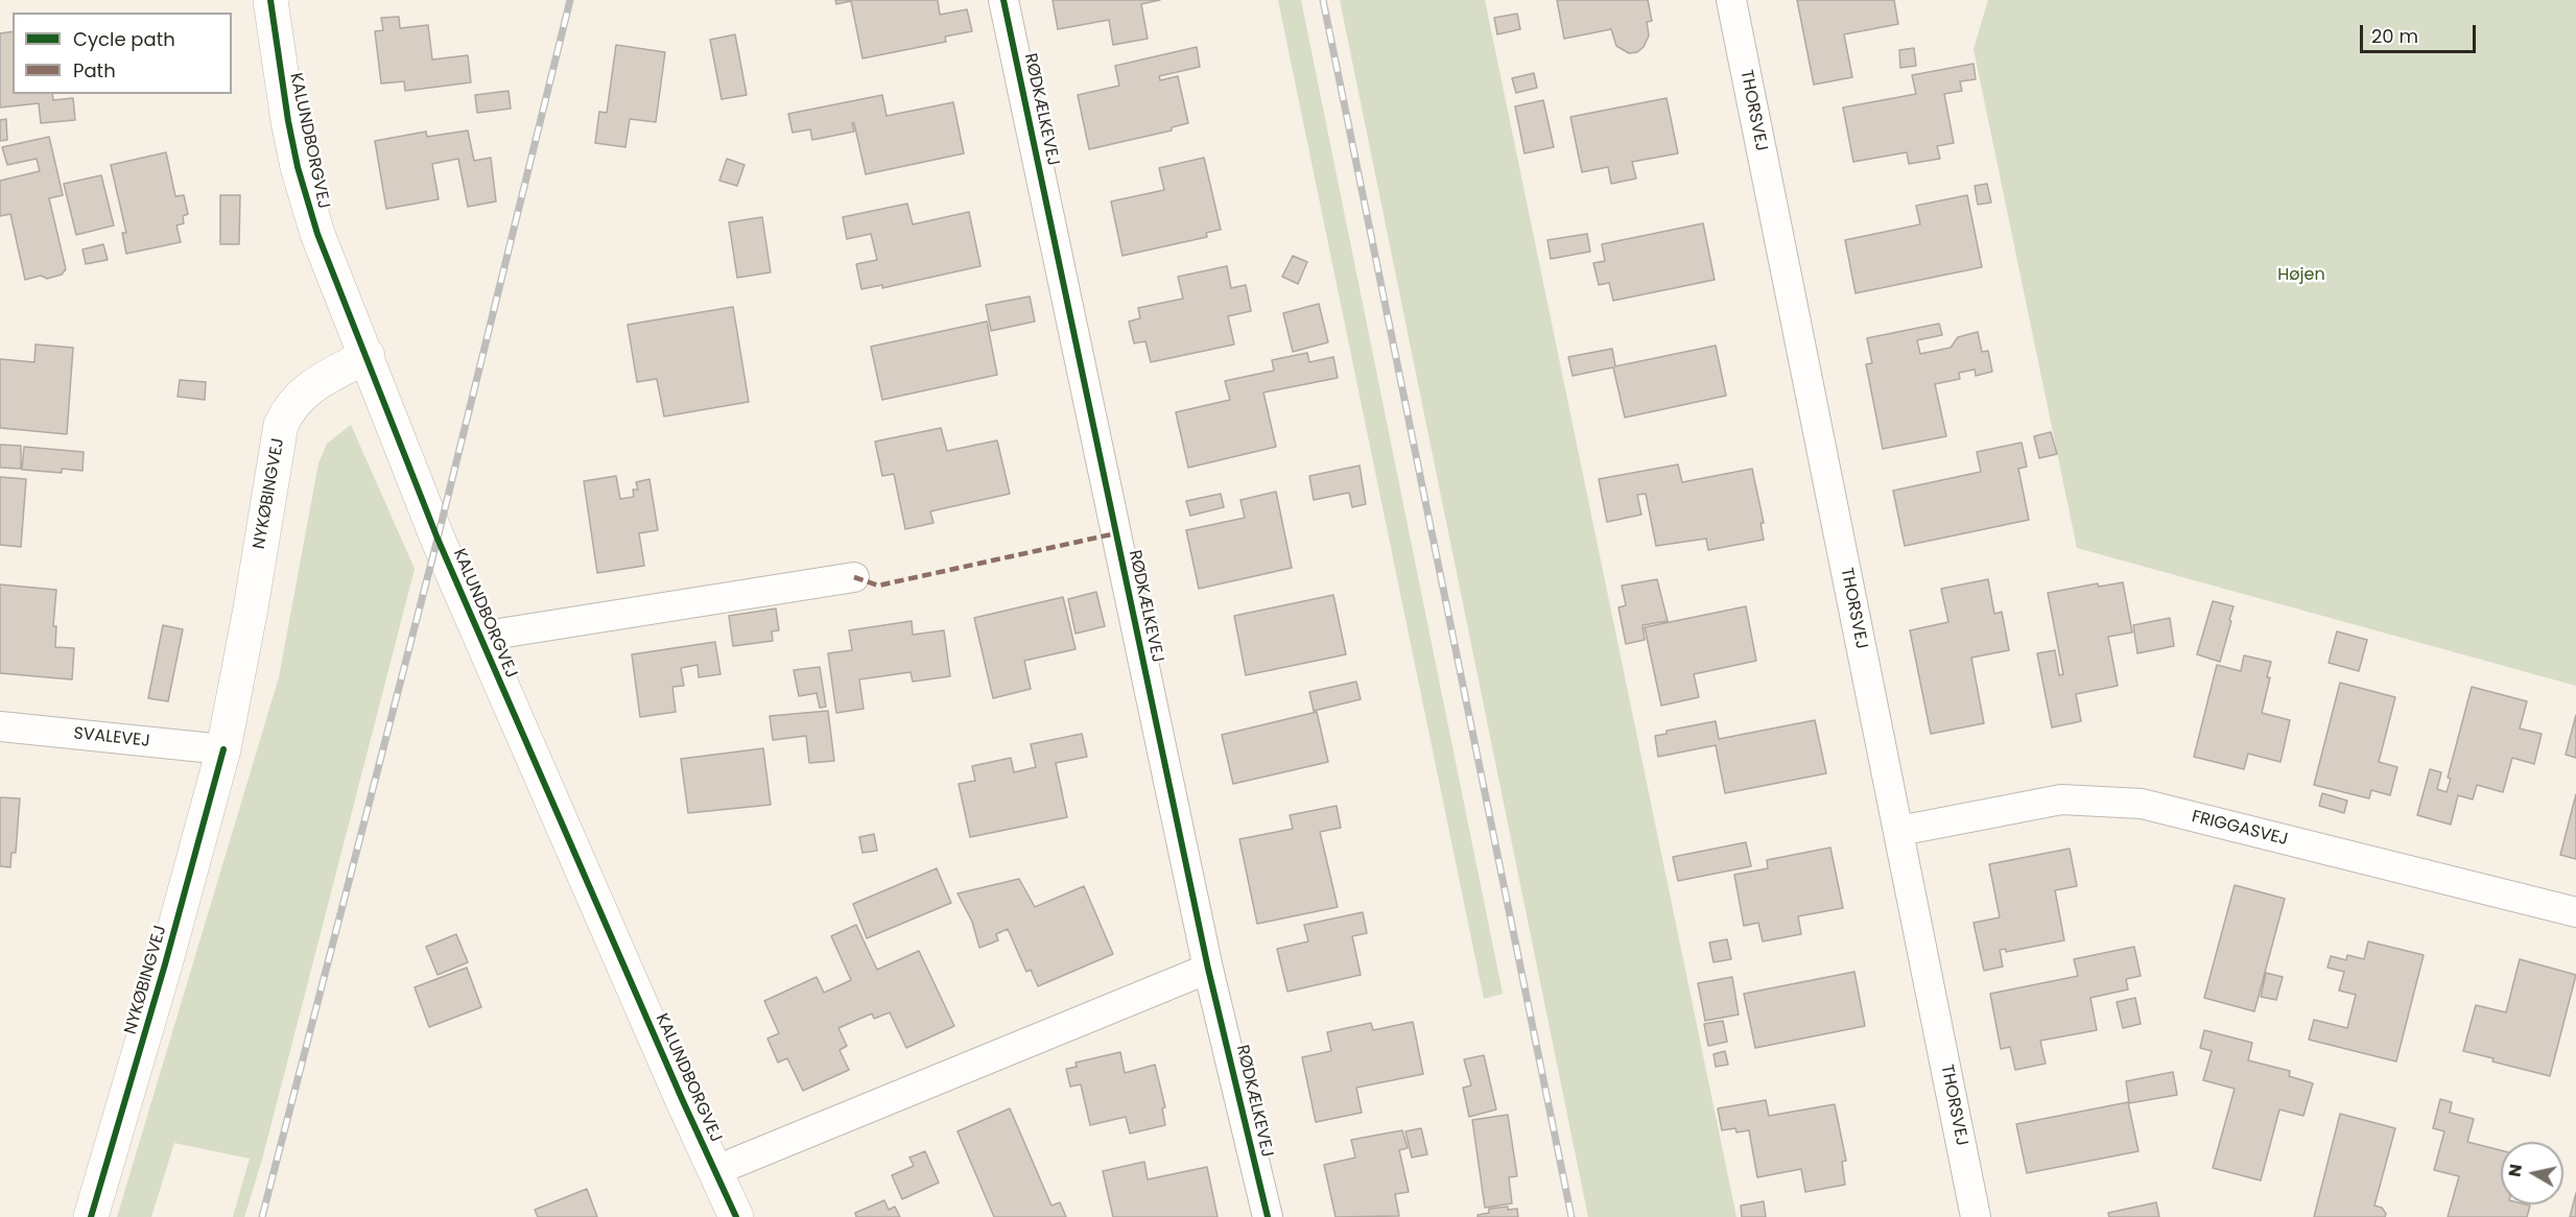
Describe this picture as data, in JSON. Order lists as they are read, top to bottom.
{
  "streets": {
    "street": [
      "RØDKÆLKEVEJ",
      "THORSVEJ",
      "KALUNDBORGVEJ",
      "NYKØBINGVEJ",
      "SVALEVEJ",
      "FRIGGASVEJ"
    ]
  },
  "crossings": [
    ["THORSVEJ", "FRIGGASVEJ"],
    ["KALUNDBORGVEJ", "NYKØBINGVEJ"],
    ["NYKØBINGVEJ", "SVALEVEJ"]
  ],
  "parks": ["Højen"],
  "legend": ["Cycle path", "Path"],
  "scale_bar": "20 m",
  "north": "left"
}
